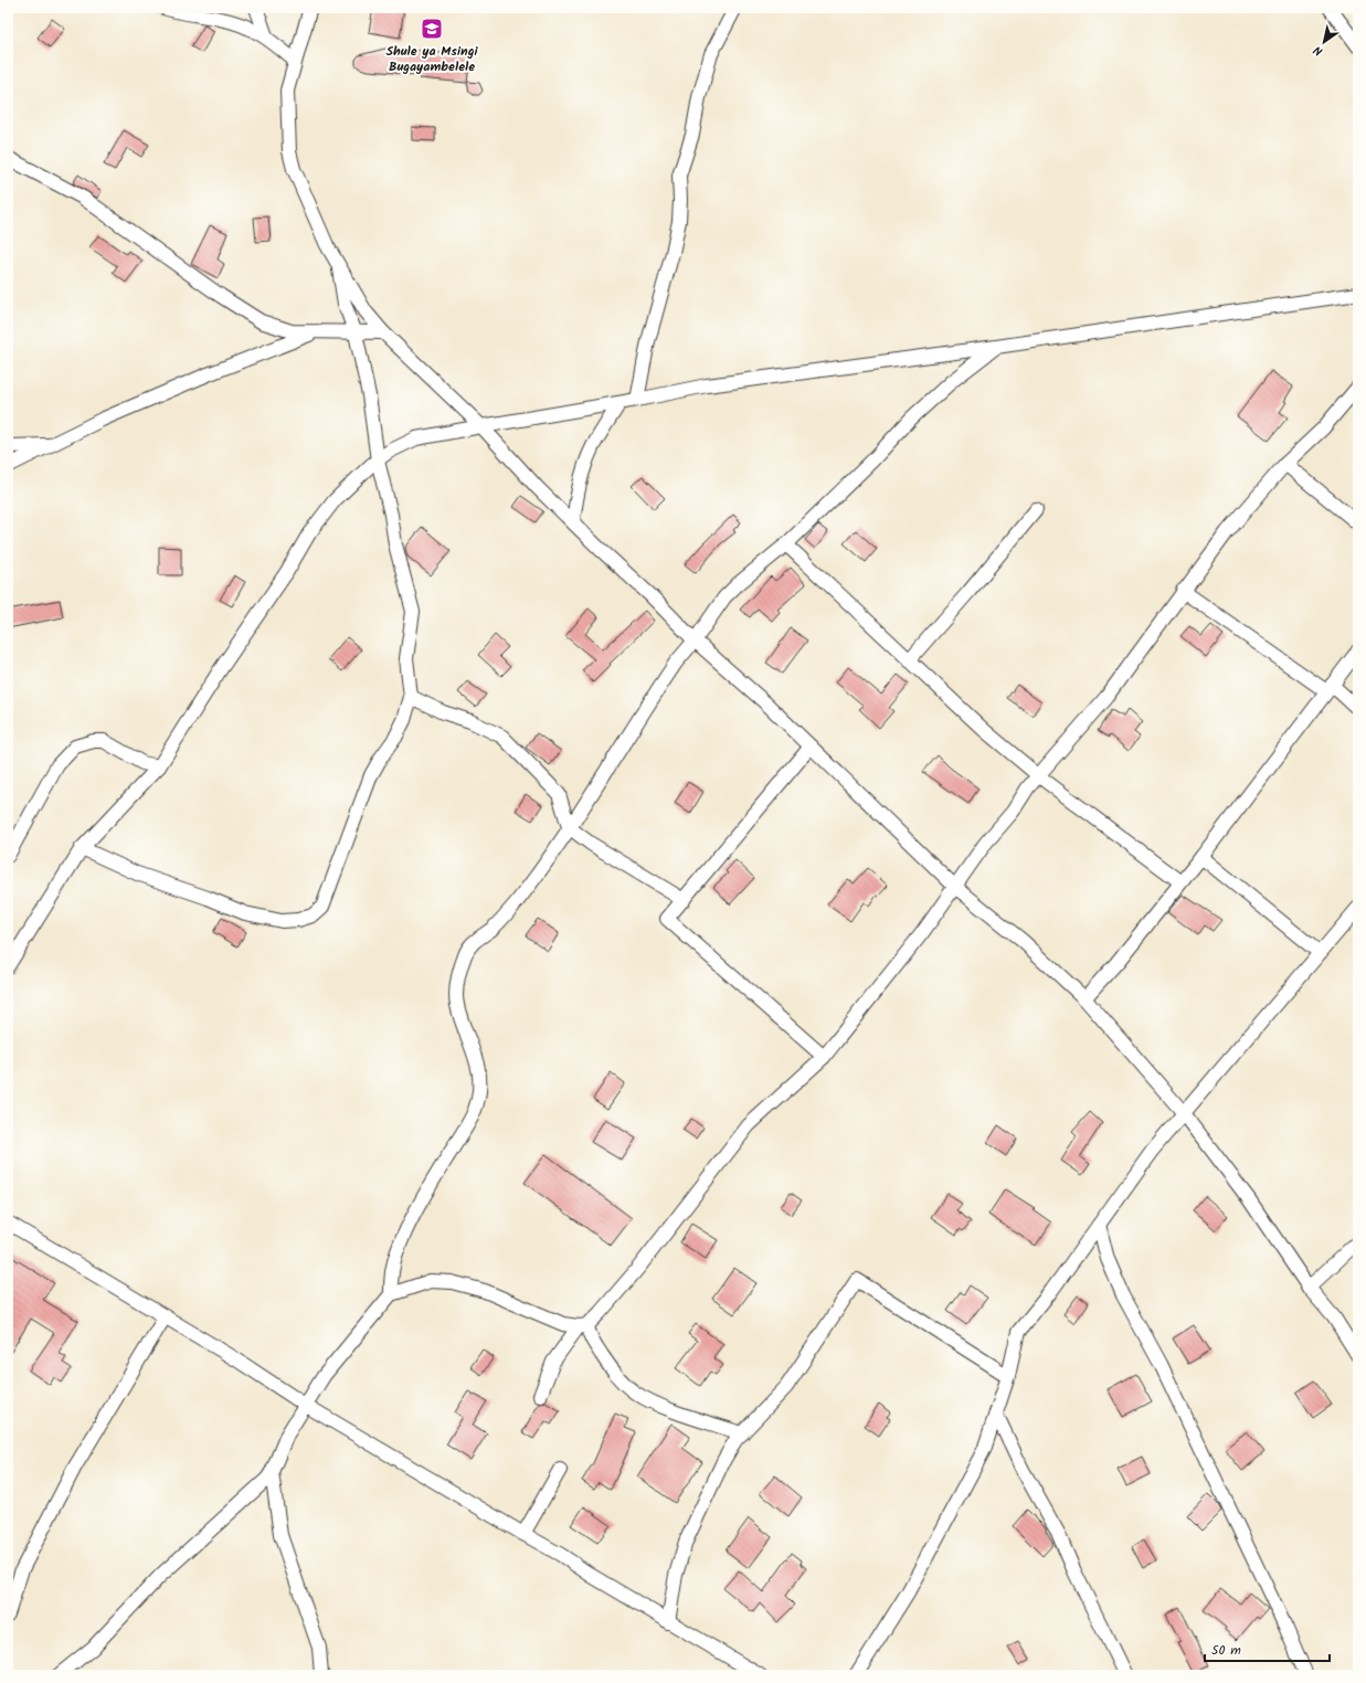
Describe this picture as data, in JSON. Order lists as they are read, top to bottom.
{
  "places": {
    "school or university": ["Shule ya Msingi Bugayambelele"]
  },
  "scale_bar": "50 m",
  "north": "bottom left"
}
